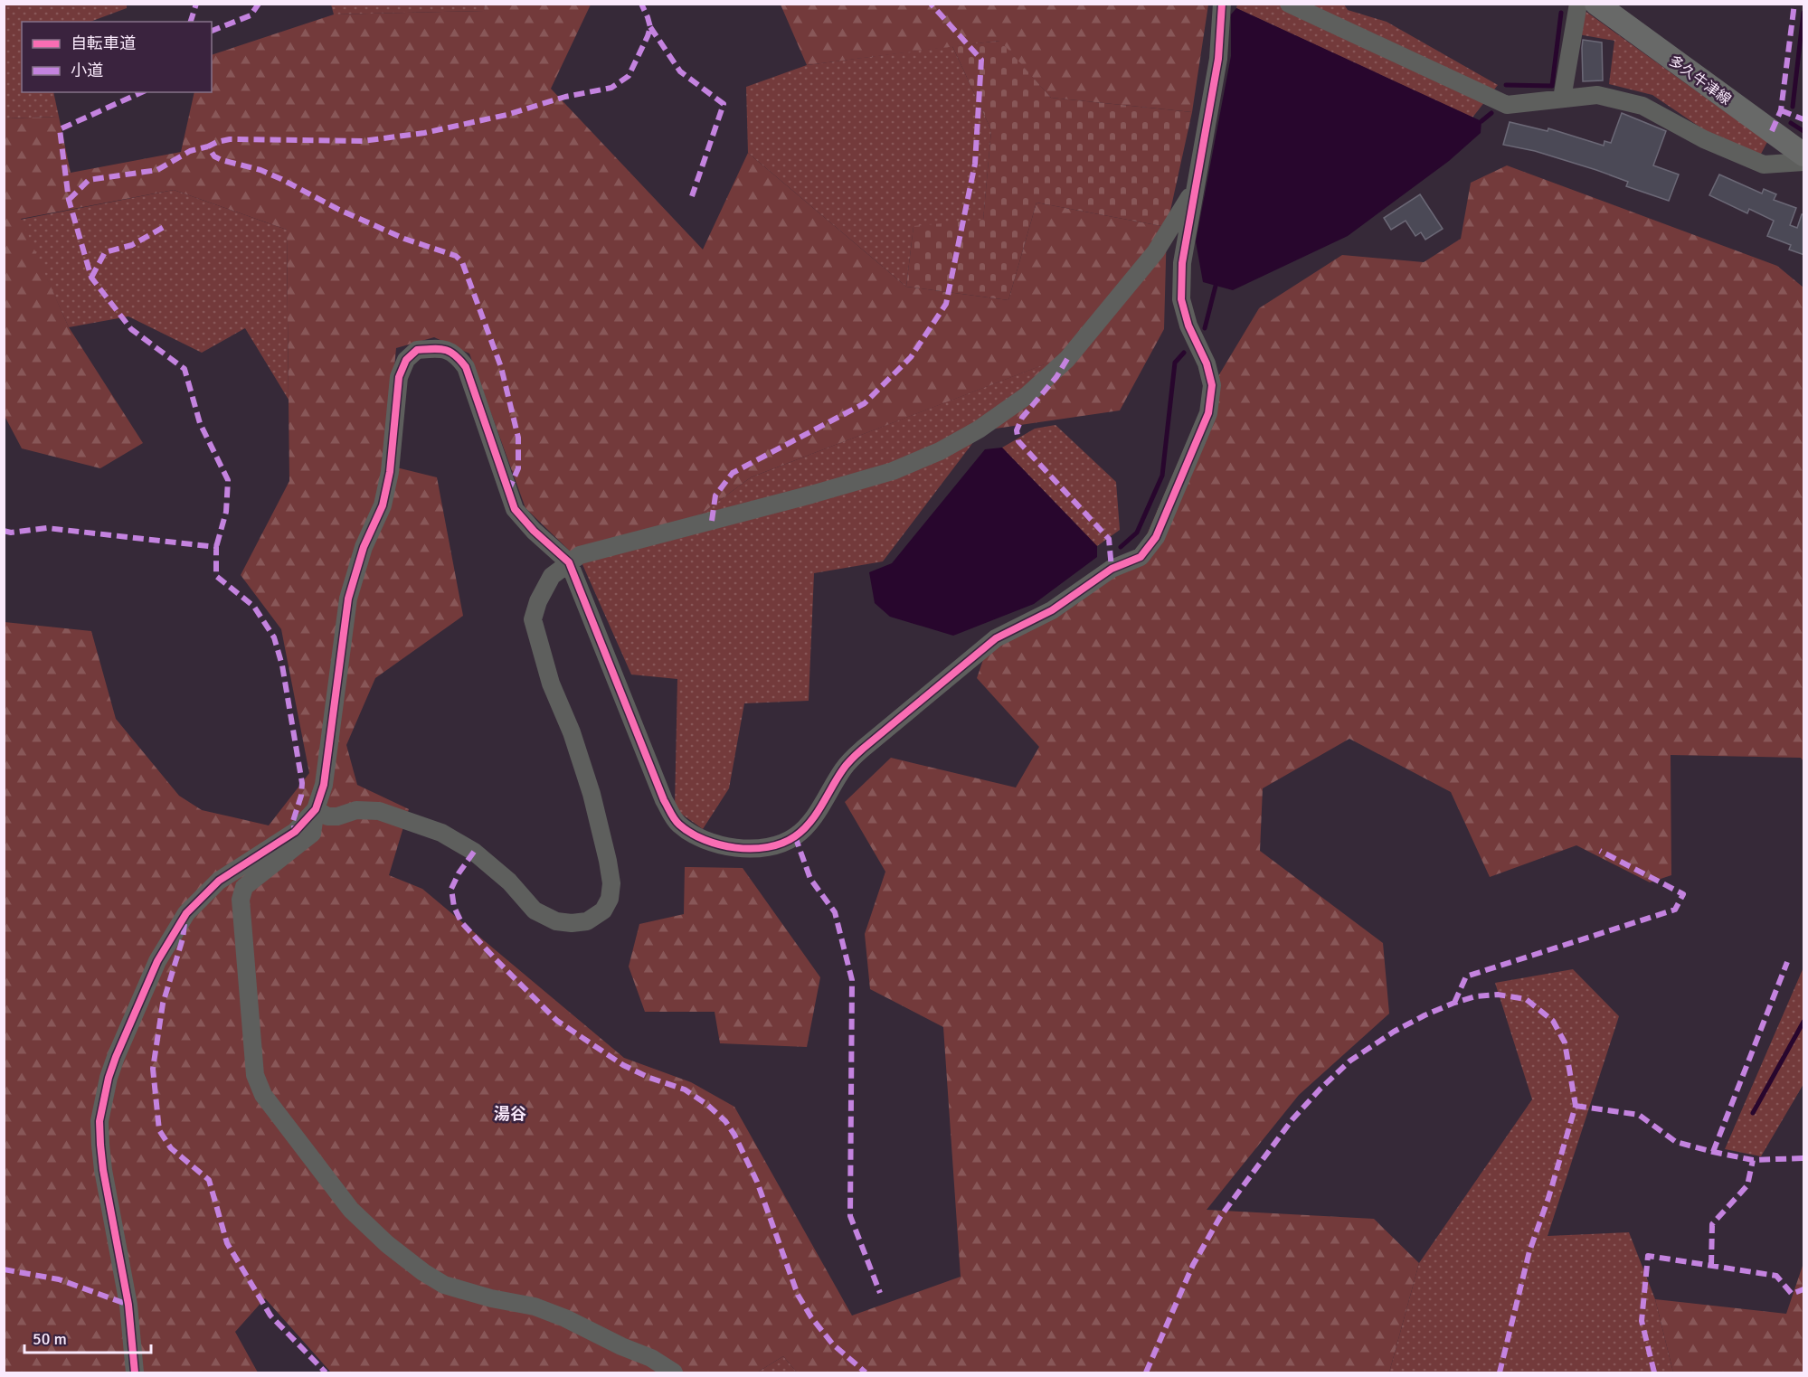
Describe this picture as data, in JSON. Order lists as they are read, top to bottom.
{
  "streets": {
    "main road": ["多久牛津線"]
  },
  "districts": ["湯谷"],
  "legend": ["自転車道", "小道"],
  "scale_bar": "50 m"
}
